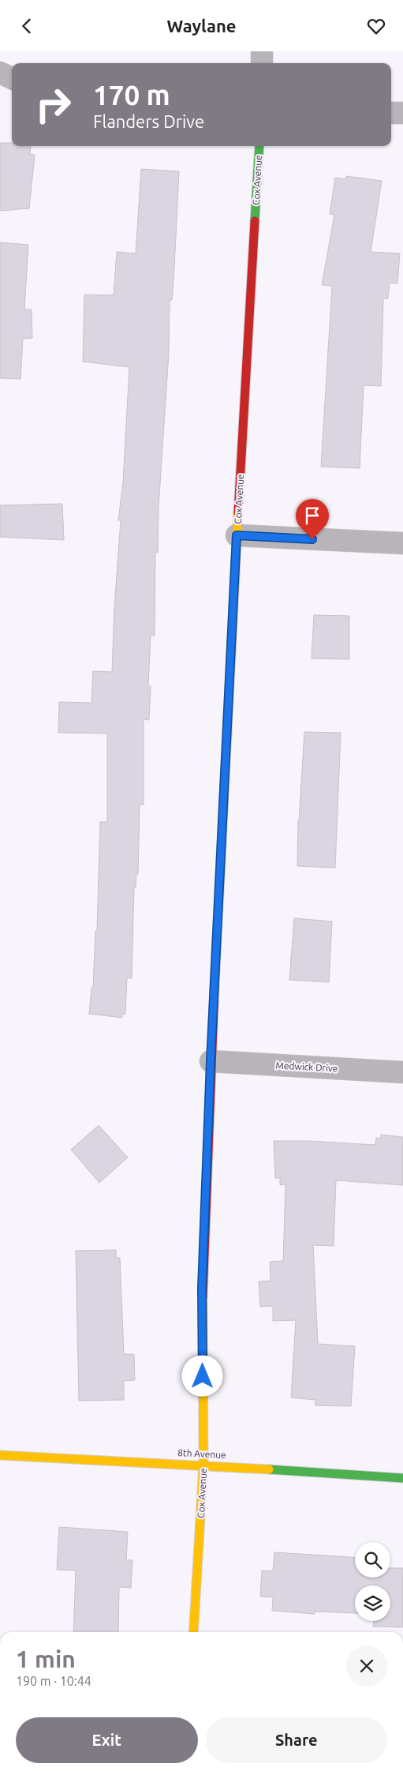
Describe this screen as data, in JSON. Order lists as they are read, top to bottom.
{
  "streets": {
    "street": ["Cox Avenue", "Medwick Drive", "8th Avenue"]
  },
  "crossings": [
    ["Cox Avenue", "Medwick Drive"],
    ["Cox Avenue", "8th Avenue"]
  ],
  "page": {
    "header": "Waylane",
    "turn": ["170 m", "Flanders Drive"],
    "heading": ["1 min", "190 m · 10:44"],
    "buttons": ["Exit", "Share"]
  }
}
